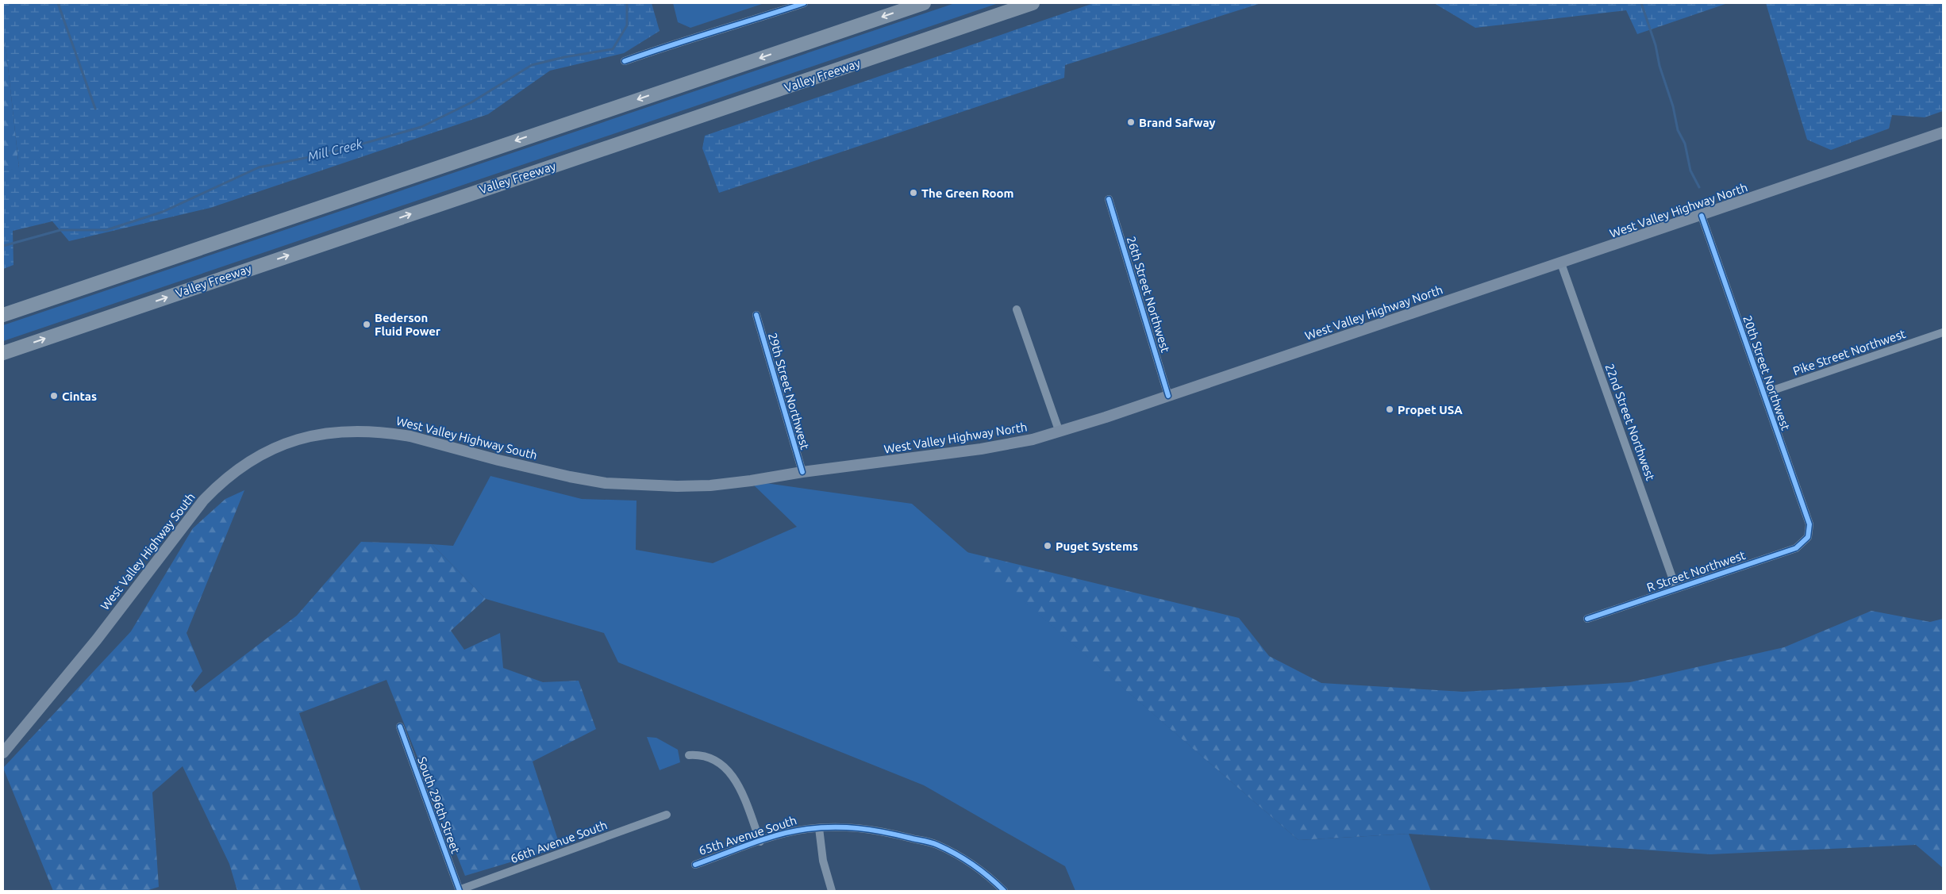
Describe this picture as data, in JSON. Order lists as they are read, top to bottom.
{
  "streets": {
    "highway": ["Valley Freeway"],
    "main road": ["West Valley Highway North", "West Valley Highway South"],
    "street": [
      "26th Street Northwest",
      "Pike Street Northwest",
      "20th Street Northwest",
      "29th Street Northwest",
      "22nd Street Northwest",
      "R Street Northwest",
      "South 296th Street",
      "65th Avenue South",
      "66th Avenue South"
    ]
  },
  "crossings": [
    ["West Valley Highway North", "26th Street Northwest"],
    ["West Valley Highway North", "20th Street Northwest"],
    ["West Valley Highway North", "29th Street Northwest"],
    ["West Valley Highway North", "22nd Street Northwest"],
    ["West Valley Highway North", "West Valley Highway South"],
    ["Pike Street Northwest", "20th Street Northwest"],
    ["20th Street Northwest", "R Street Northwest"],
    ["29th Street Northwest", "West Valley Highway South"],
    ["22nd Street Northwest", "R Street Northwest"],
    ["South 296th Street", "66th Avenue South"]
  ],
  "water": ["Mill Creek"],
  "places": [
    "Brand Safway",
    "The Green Room",
    "Bederson Fluid Power",
    "Cintas",
    "Propet USA",
    "Puget Systems"
  ]
}
